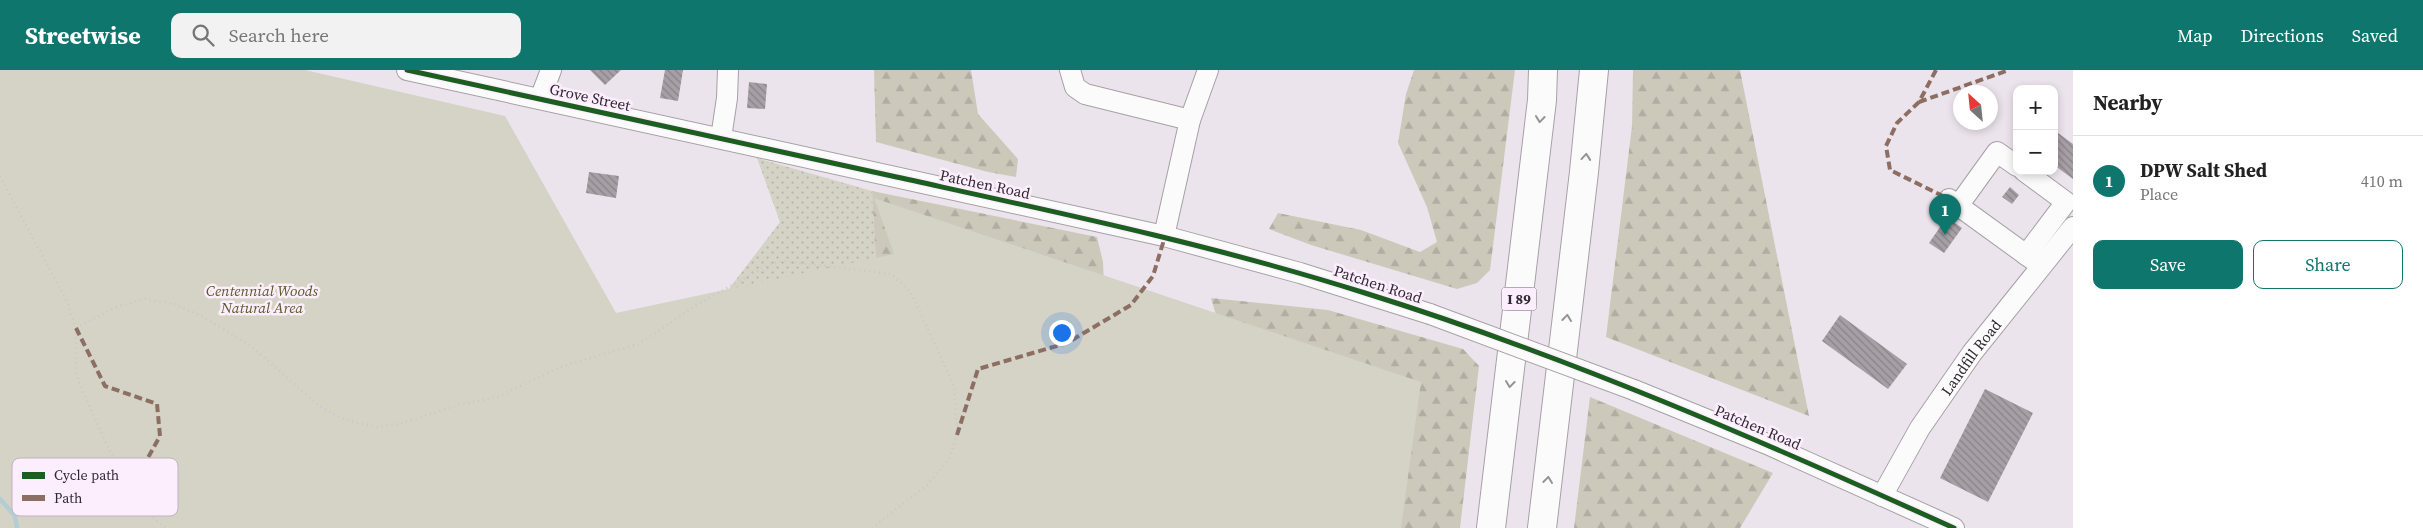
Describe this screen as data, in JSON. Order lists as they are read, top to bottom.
{
  "streets": {
    "highway": ["I 89"],
    "street": ["Grove Street", "Patchen Road", "Landfill Road"]
  },
  "crossings": [
    ["Grove Street", "Patchen Road"],
    ["Patchen Road", "Landfill Road"]
  ],
  "parks": ["Centennial Woods Natural Area"],
  "legend": ["Cycle path", "Path"],
  "north": "top left",
  "page": {
    "header": "Streetwise",
    "search": "Search here",
    "nav": ["Map", "Directions", "Saved"],
    "heading": "Nearby",
    "map_buttons": ["+", "−"],
    "list": [
      {
        "mark": "1",
        "name": "DPW Salt Shed",
        "note": "Place",
        "value": "410 m"
      }
    ],
    "pins": "1",
    "buttons": ["Save", "Share"]
  }
}
